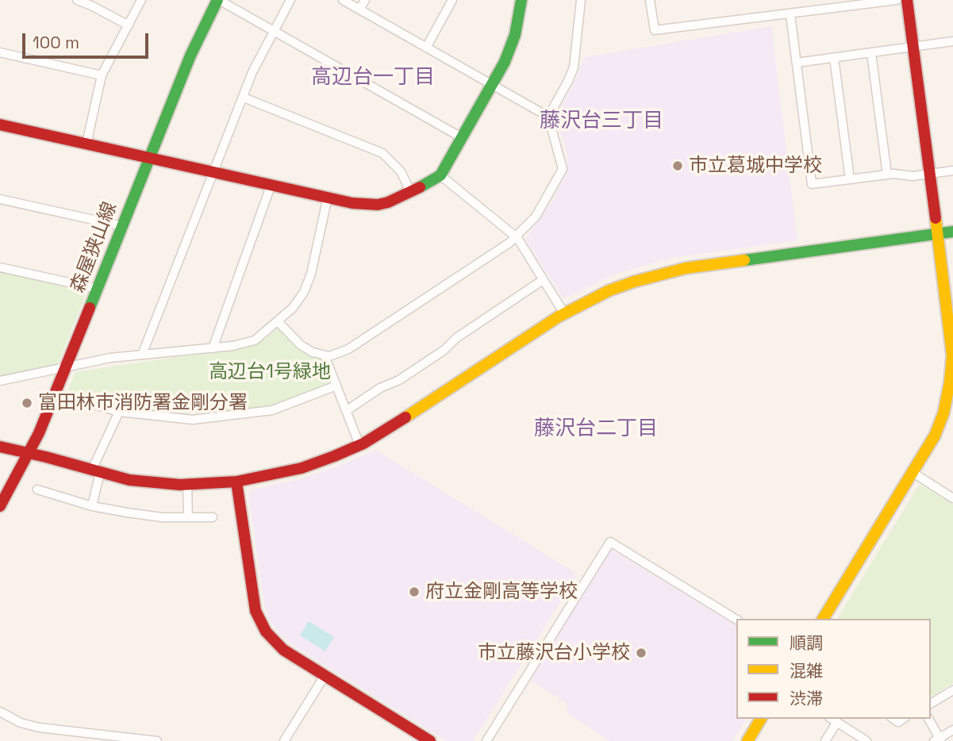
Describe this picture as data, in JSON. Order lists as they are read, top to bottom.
{
  "streets": {
    "street": ["森屋狭山線"]
  },
  "districts": ["高辺台一丁目", "藤沢台三丁目", "藤沢台二丁目"],
  "parks": ["高辺台1号緑地"],
  "places": [
    "市立葛城中学校",
    "富田林市消防署金剛分署",
    "府立金剛高等学校",
    "市立藤沢台小学校"
  ],
  "legend": ["順調", "混雑", "渋滞"],
  "scale_bar": "100 m"
}
